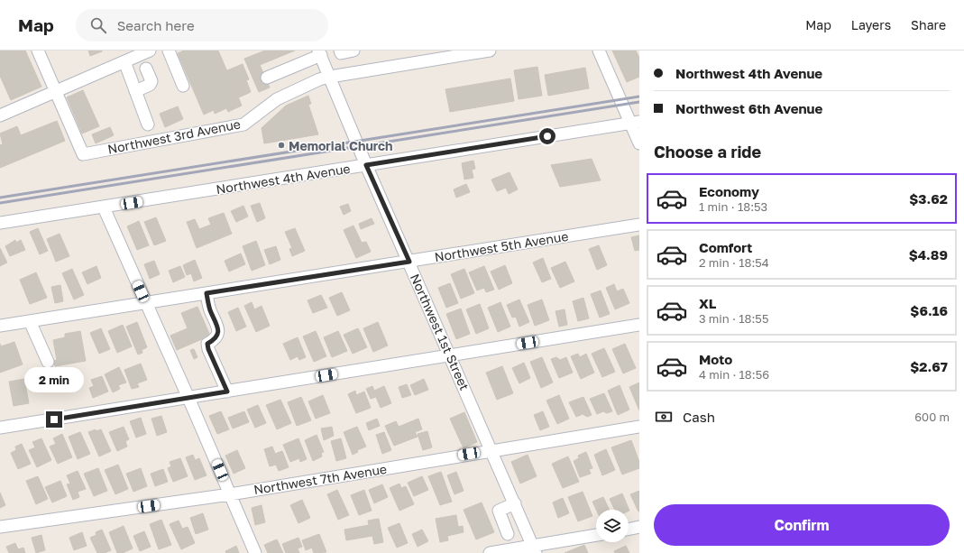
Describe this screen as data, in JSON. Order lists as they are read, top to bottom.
{
  "streets": {
    "street": [
      "Northwest 3rd Avenue",
      "Northwest 4th Avenue",
      "Northwest 5th Avenue",
      "Northwest 1st Street",
      "Northwest 7th Avenue"
    ]
  },
  "crossings": [
    ["Northwest 3rd Avenue", "Northwest 1st Street"],
    ["Northwest 4th Avenue", "Northwest 1st Street"],
    ["Northwest 5th Avenue", "Northwest 1st Street"],
    ["Northwest 1st Street", "Northwest 7th Avenue"]
  ],
  "places": ["Memorial Church"],
  "page": {
    "header": "Map",
    "search": "Search here",
    "nav": ["Map", "Layers", "Share"],
    "banner": ["Northwest 4th Avenue", "Northwest 6th Avenue"],
    "heading": "Choose a ride",
    "list": [
      {
        "name": "Economy",
        "note": "1 min · 18:53",
        "value": "$3.62"
      },
      {
        "name": "Comfort",
        "note": "2 min · 18:54",
        "value": "$4.89"
      },
      {
        "name": "XL",
        "note": "3 min · 18:55",
        "value": "$6.16"
      },
      {
        "name": "Moto",
        "note": "4 min · 18:56",
        "value": "$2.67"
      }
    ],
    "bubble": "2 min",
    "pay": ["Cash", "600 m"],
    "buttons": "Confirm"
  }
}
